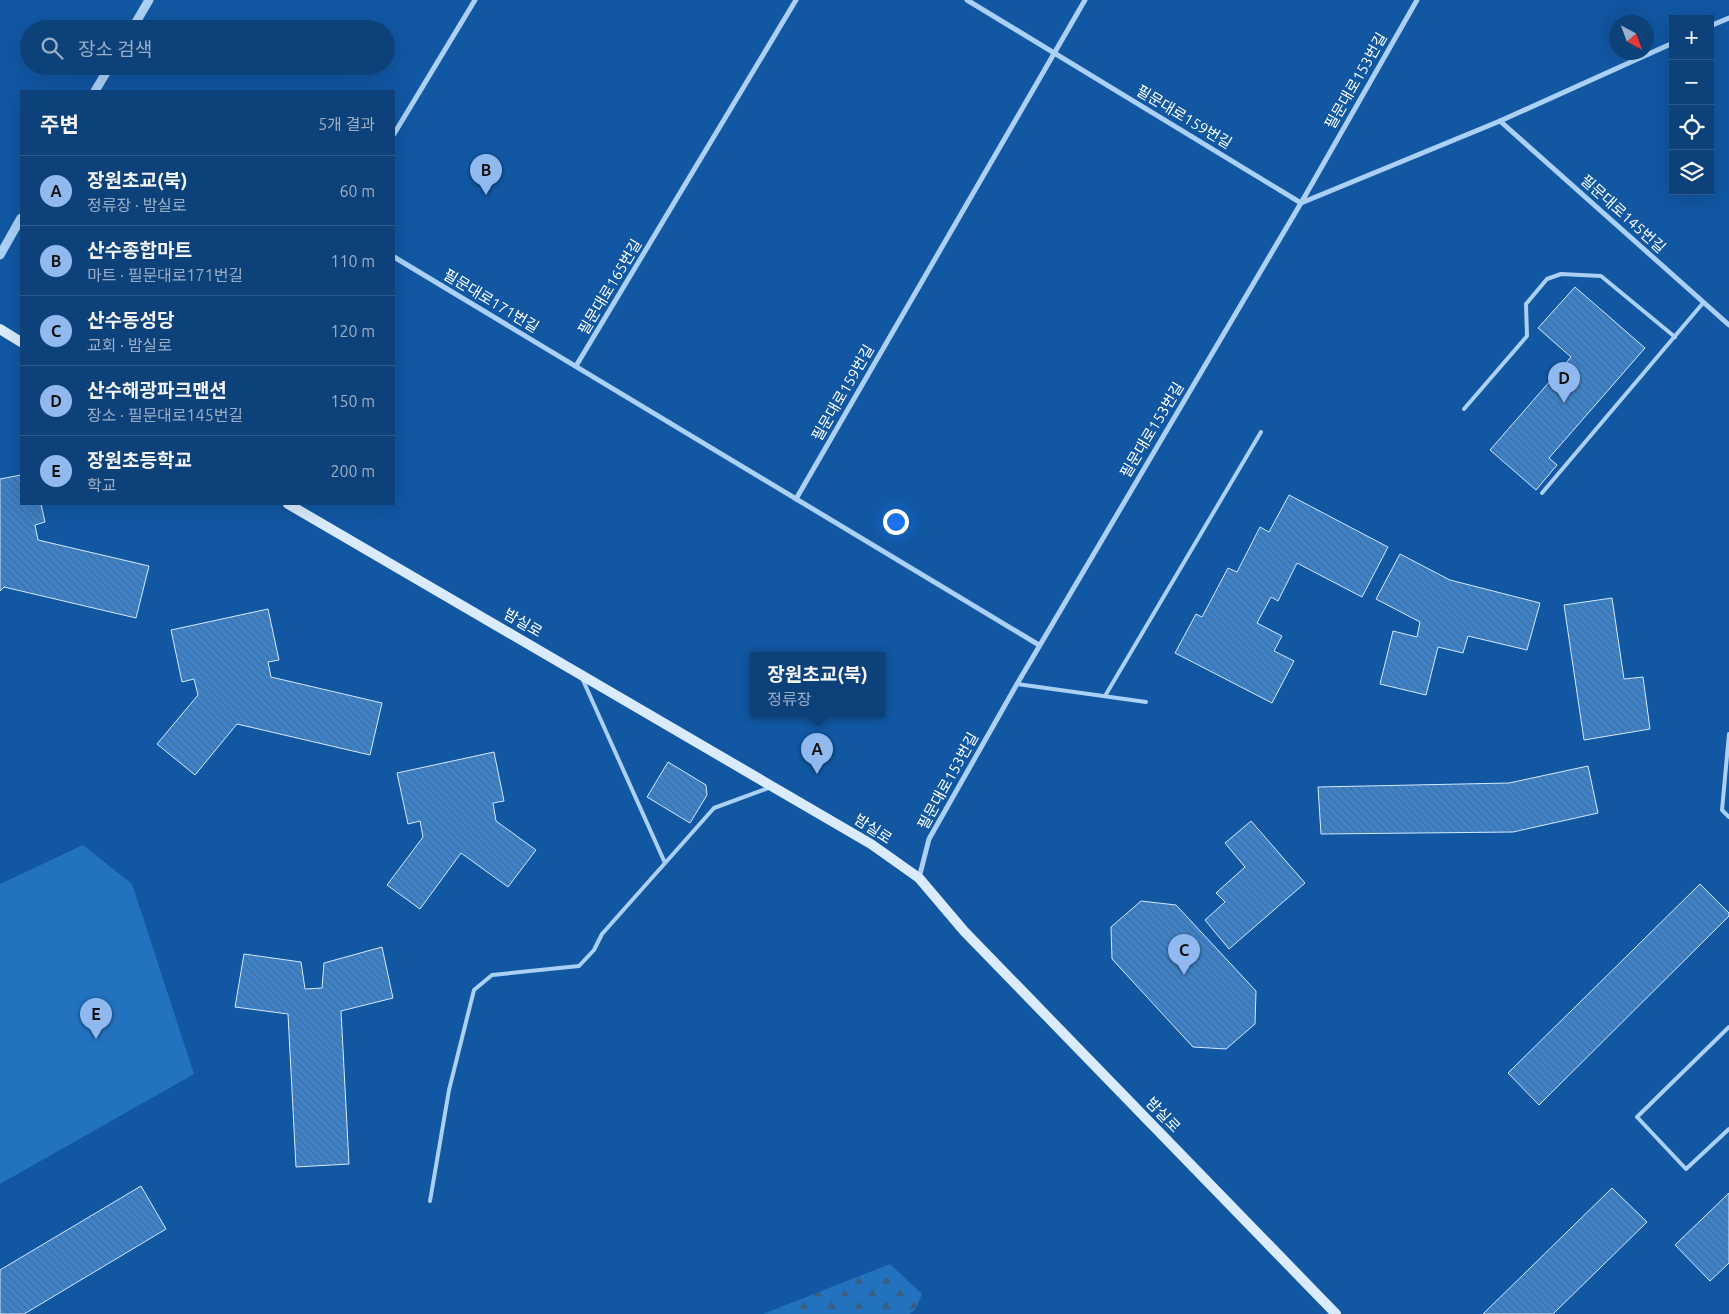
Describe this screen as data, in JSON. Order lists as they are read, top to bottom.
{
  "streets": {
    "main road": ["밤실로"],
    "street": [
      "필문대로153번길",
      "필문대로159번길",
      "필문대로145번길",
      "필문대로165번길",
      "필문대로171번길"
    ]
  },
  "crossings": [
    ["필문대로153번길", "필문대로159번길"],
    ["필문대로153번길", "밤실로"],
    ["필문대로165번길", "필문대로171번길"]
  ],
  "north": "bottom right",
  "page": {
    "map_buttons": ["+", "−"],
    "search": "장소 검색",
    "heading": ["주변", "5개 결과"],
    "pins": [
      "B",
      "D",
      "A",
      "C",
      "E"
    ],
    "list": [
      {
        "mark": "A",
        "name": "장원초교(북)",
        "note": "정류장 · 밤실로",
        "value": "60 m"
      },
      {
        "mark": "B",
        "name": "산수종합마트",
        "note": "마트 · 필문대로171번길",
        "value": "110 m"
      },
      {
        "mark": "C",
        "name": "산수동성당",
        "note": "교회 · 밤실로",
        "value": "120 m"
      },
      {
        "mark": "D",
        "name": "산수해광파크맨션",
        "note": "장소 · 필문대로145번길",
        "value": "150 m"
      },
      {
        "mark": "E",
        "name": "장원초등학교",
        "note": "학교",
        "value": "200 m"
      }
    ],
    "popup": ["장원초교(북)", "정류장"]
  }
}
